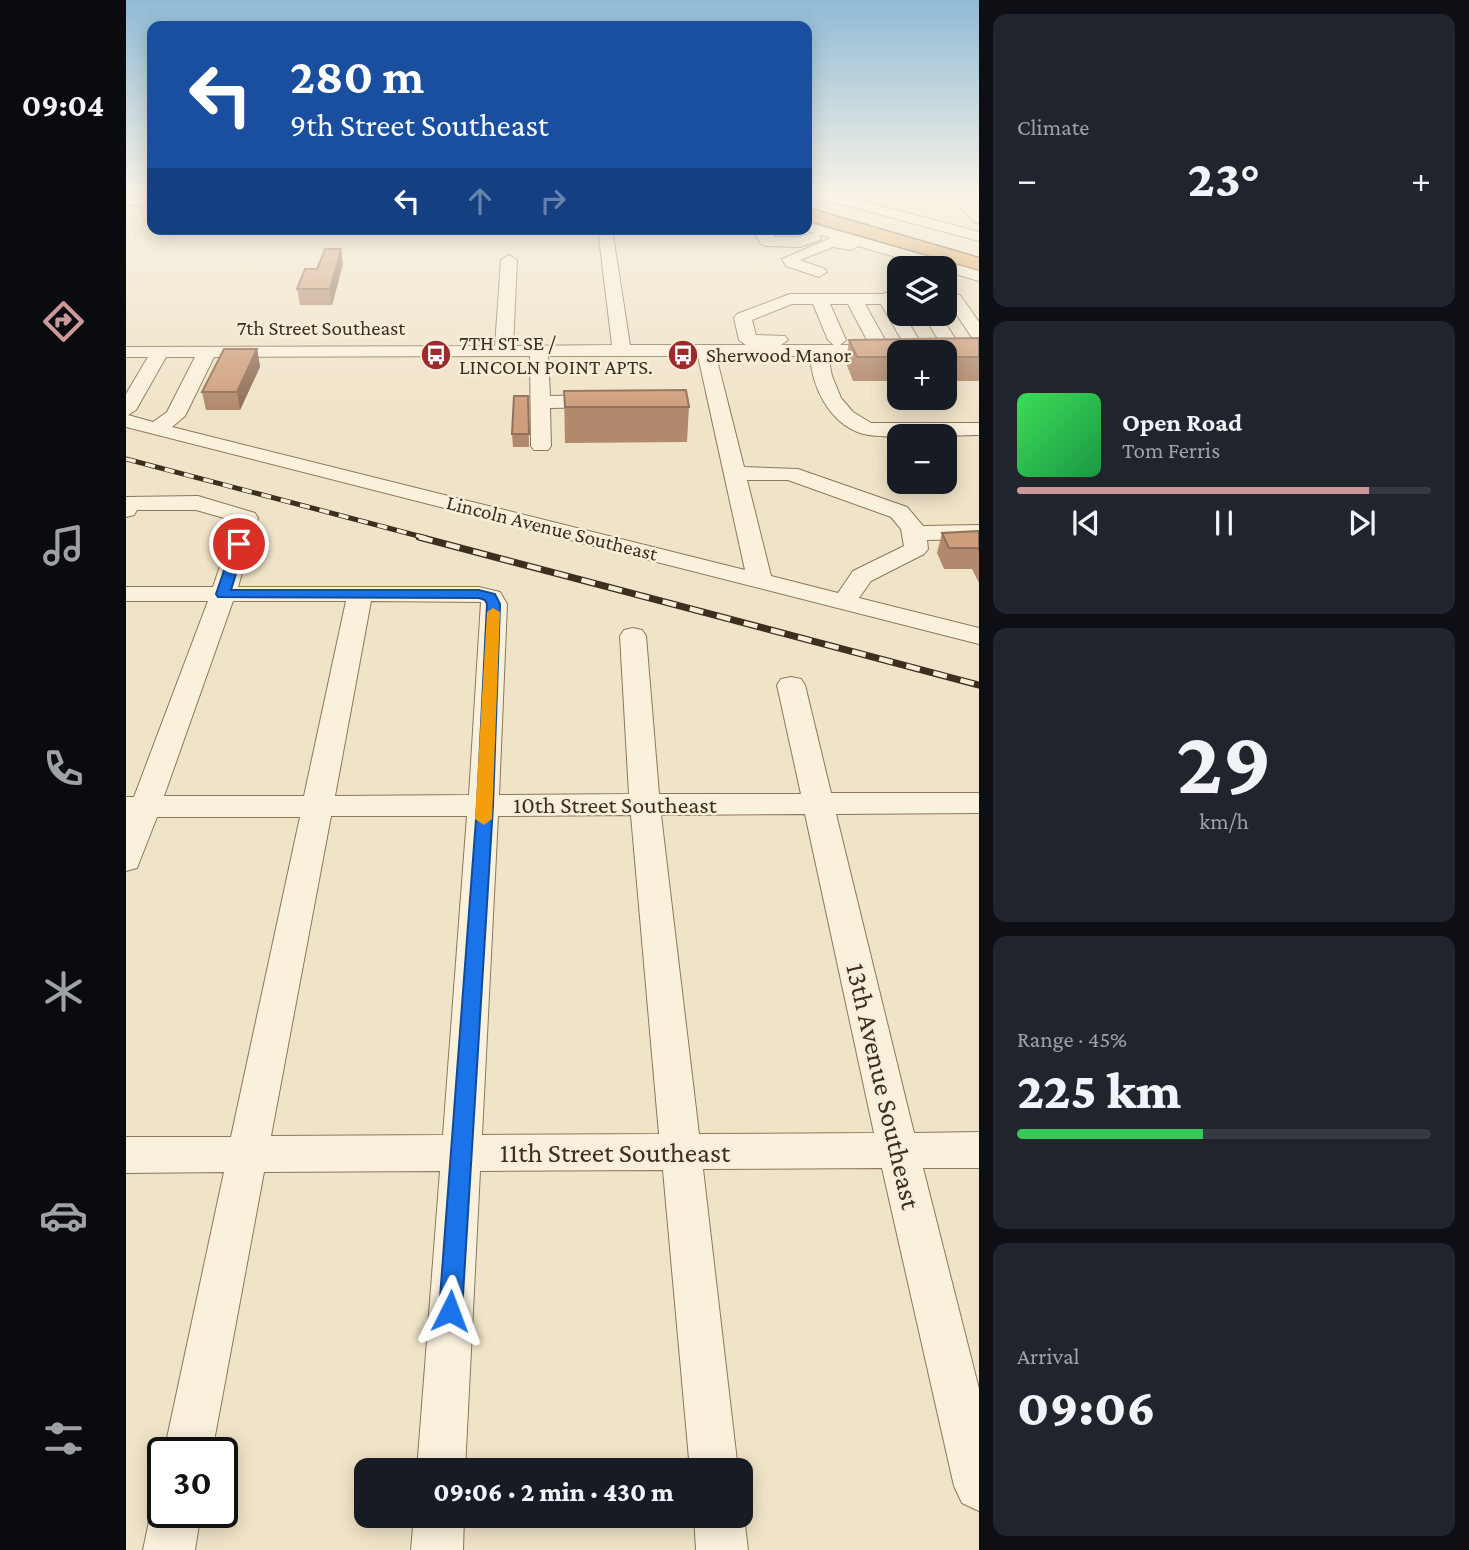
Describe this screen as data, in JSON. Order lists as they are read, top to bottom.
{
  "streets": {
    "street": [
      "7th Street Southeast",
      "Lincoln Avenue Southeast",
      "10th Street Southeast",
      "13th Avenue Southeast",
      "11th Street Southeast"
    ]
  },
  "crossings": [
    ["10th Street Southeast", "13th Avenue Southeast"],
    ["13th Avenue Southeast", "11th Street Southeast"]
  ],
  "places": {
    "bus stop": ["7TH ST SE / LINCOLN POINT APTS.", "Sherwood Manor"]
  },
  "page": {
    "tabs": "09:04",
    "tile": [
      "Climate",
      ["29", "km/h"],
      ["Range · 45%", "225 km"],
      ["Arrival", "09:06"]
    ],
    "turn": ["280 m", "9th Street Southeast"],
    "heat": ["−", "23°", "+"],
    "map_buttons": ["+", "−"],
    "song": ["Open Road", "Tom Ferris"],
    "limit": "30",
    "trip": "09:06 · 2 min · 430 m"
  }
}
